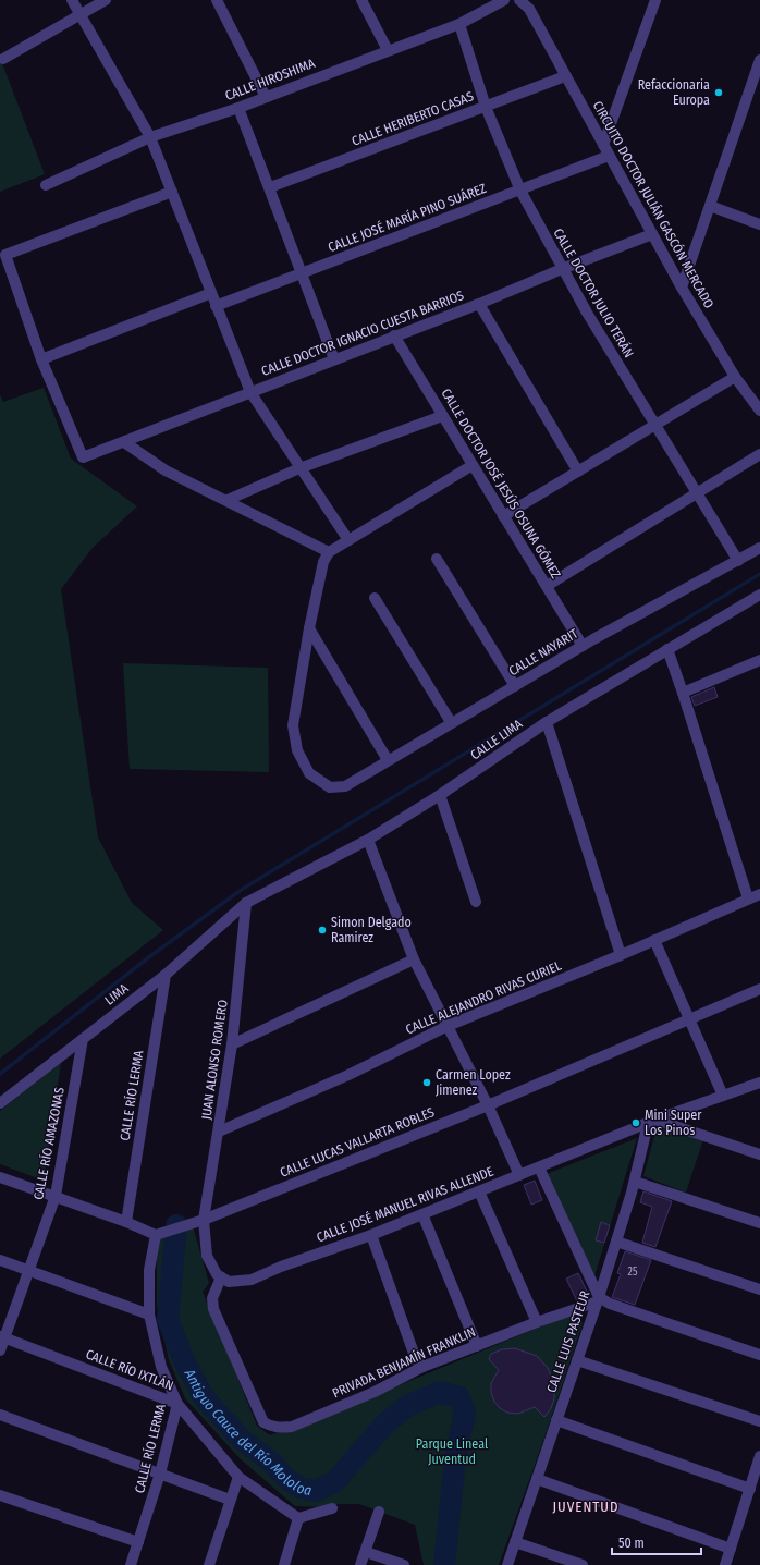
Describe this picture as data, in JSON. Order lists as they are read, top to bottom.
{
  "streets": {
    "street": [
      "CALLE HIROSHIMA",
      "CALLE HERIBERTO CASAS",
      "CIRCUITO DOCTOR JULIÁN GASCÓN MERCADO",
      "CALLE JOSÉ MARÍA PINO SUÁREZ",
      "CALLE DOCTOR JULIO TERÁN",
      "CALLE DOCTOR IGNACIO CUESTA BARRIOS",
      "CALLE DOCTOR JOSÉ JESÚS OSUNA GÓMEZ",
      "CALLE NAYARIT",
      "CALLE LIMA",
      "LIMA",
      "CALLE ALEJANDRO RIVAS CURIEL",
      "JUAN ALONSO ROMERO",
      "CALLE RÍO LERMA",
      "CALLE LUCAS VALLARTA ROBLES",
      "CALLE RÍO AMAZONAS",
      "CALLE JOSÉ MANUEL RIVAS ALLENDE",
      "CALLE LUIS PASTEUR",
      "PRIVADA BENJAMÍN FRANKLIN",
      "CALLE RÍO IXTLÁN"
    ]
  },
  "crossings": [
    ["CALLE HIROSHIMA", "CALLE DOCTOR JULIO TERÁN"],
    ["CALLE HERIBERTO CASAS", "CIRCUITO DOCTOR JULIÁN GASCÓN MERCADO"],
    ["CALLE HERIBERTO CASAS", "CALLE DOCTOR JULIO TERÁN"],
    ["CIRCUITO DOCTOR JULIÁN GASCÓN MERCADO", "CALLE JOSÉ MARÍA PINO SUÁREZ"],
    ["CIRCUITO DOCTOR JULIÁN GASCÓN MERCADO", "CALLE DOCTOR IGNACIO CUESTA BARRIOS"],
    ["CALLE JOSÉ MARÍA PINO SUÁREZ", "CALLE DOCTOR JULIO TERÁN"],
    ["CALLE DOCTOR JULIO TERÁN", "CALLE DOCTOR IGNACIO CUESTA BARRIOS"],
    ["CALLE DOCTOR JULIO TERÁN", "CALLE NAYARIT"],
    ["CALLE DOCTOR IGNACIO CUESTA BARRIOS", "CALLE DOCTOR JOSÉ JESÚS OSUNA GÓMEZ"],
    ["CALLE DOCTOR JOSÉ JESÚS OSUNA GÓMEZ", "CALLE NAYARIT"],
    ["CALLE LIMA", "LIMA"],
    ["CALLE LIMA", "JUAN ALONSO ROMERO"],
    ["LIMA", "JUAN ALONSO ROMERO"],
    ["LIMA", "CALLE RÍO LERMA"],
    ["LIMA", "CALLE RÍO AMAZONAS"],
    ["CALLE ALEJANDRO RIVAS CURIEL", "JUAN ALONSO ROMERO"],
    ["JUAN ALONSO ROMERO", "CALLE LUCAS VALLARTA ROBLES"],
    ["CALLE RÍO LERMA", "CALLE LUCAS VALLARTA ROBLES"],
    ["CALLE RÍO LERMA", "CALLE RÍO IXTLÁN"],
    ["CALLE RÍO AMAZONAS", "CALLE RÍO IXTLÁN"],
    ["CALLE JOSÉ MANUEL RIVAS ALLENDE", "CALLE LUIS PASTEUR"],
    ["CALLE JOSÉ MANUEL RIVAS ALLENDE", "PRIVADA BENJAMÍN FRANKLIN"],
    ["CALLE LUIS PASTEUR", "PRIVADA BENJAMÍN FRANKLIN"]
  ],
  "districts": ["JUVENTUD"],
  "water": ["Antiguo Cauce del Río Mololoa"],
  "parks": ["Parque Lineal Juventud"],
  "places": [
    "Refaccionaria Europa",
    "Simon Delgado Ramirez",
    "Carmen Lopez Jimenez",
    "Mini Super Los Pinos"
  ],
  "house_numbers": ["25"],
  "scale_bar": "50 m"
}
